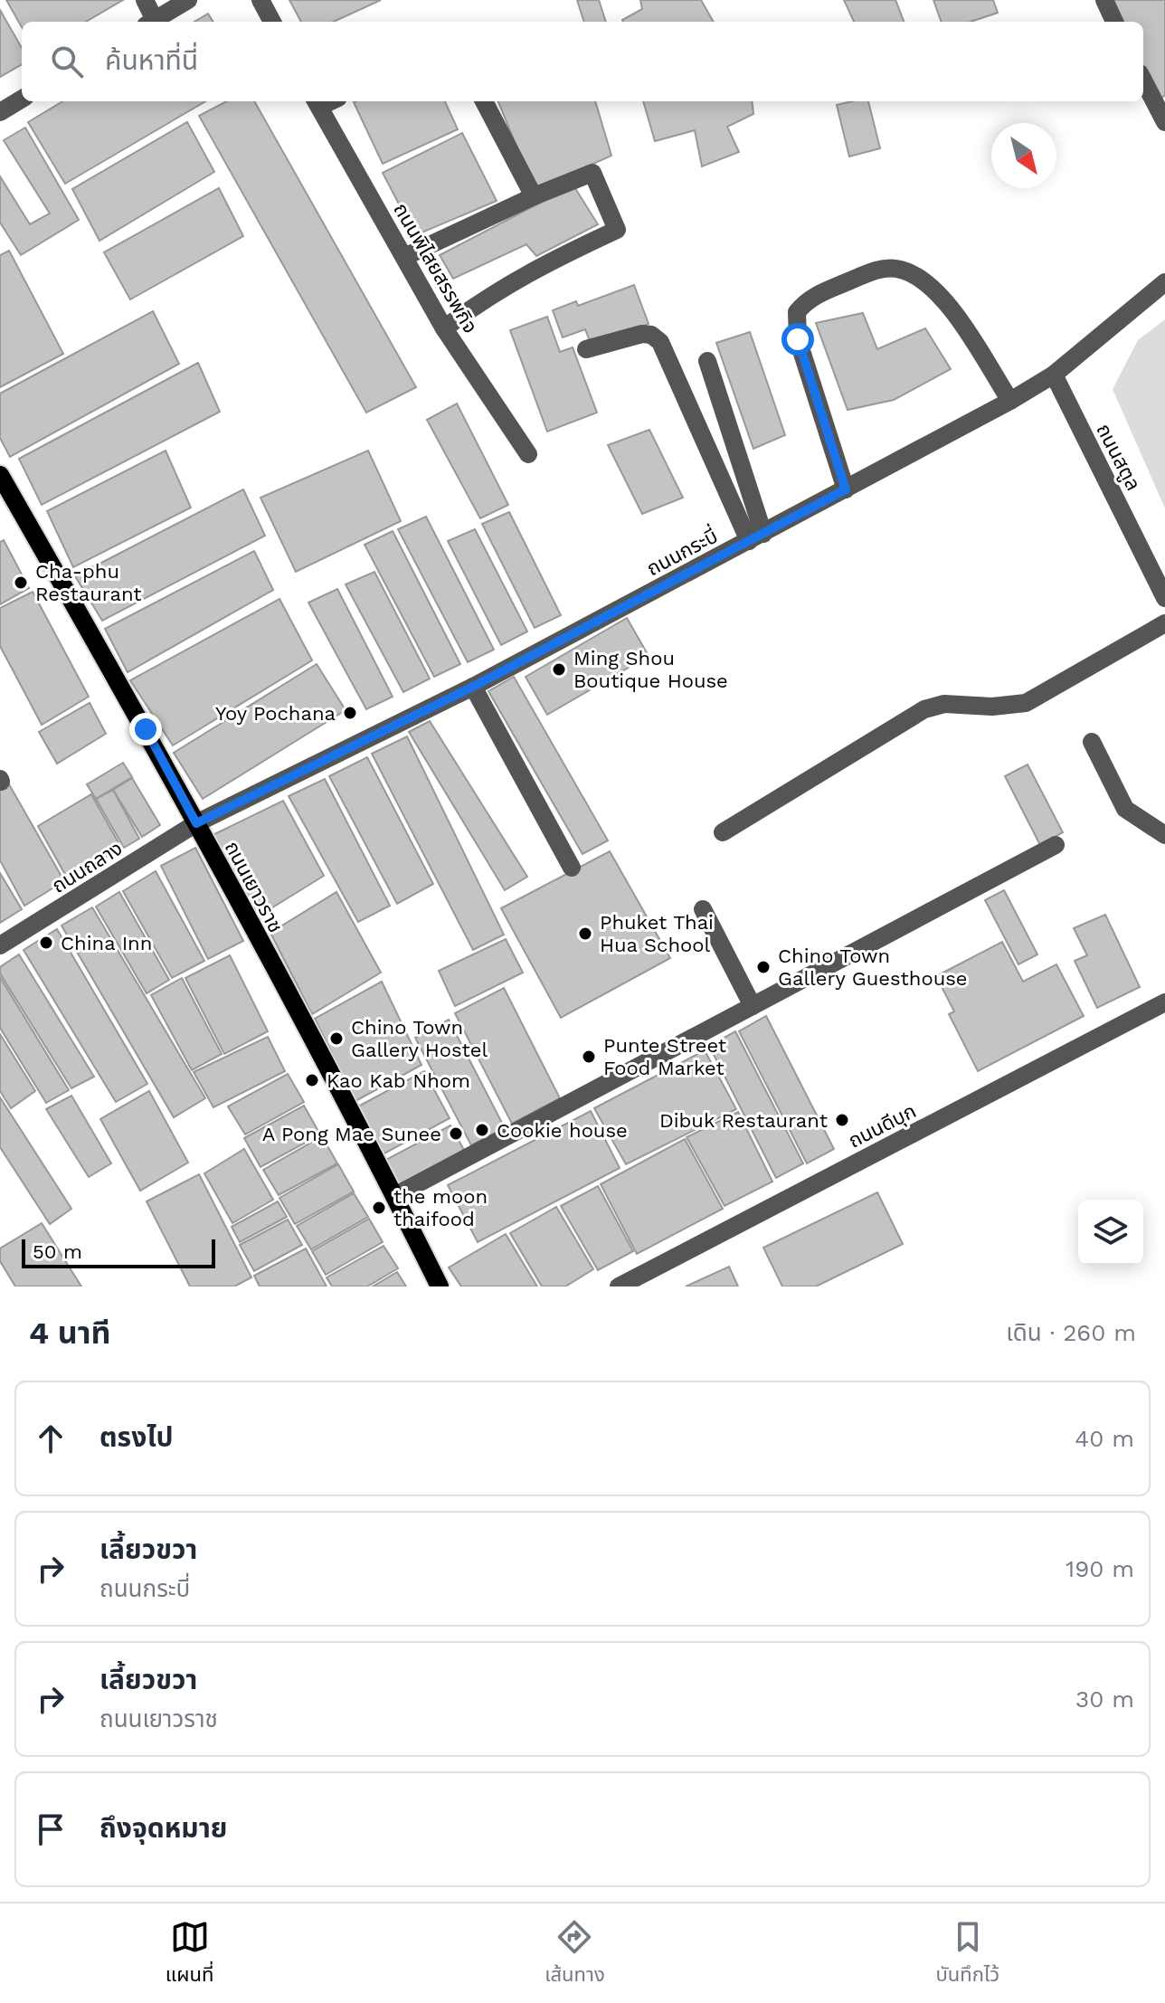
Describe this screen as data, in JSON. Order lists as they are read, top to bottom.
{
  "streets": {
    "main road": ["ถนนเยาวราช"],
    "street": [
      "ถนนพิไสยสรรพกิจ",
      "ถนนสตูล",
      "ถนนกระบี่",
      "ถนนถลาง",
      "ถนนดีบุก"
    ]
  },
  "crossings": [
    ["ถนนสตูล", "ถนนกระบี่"],
    ["ถนนกระบี่", "ถนนถลาง"],
    ["ถนนกระบี่", "ถนนเยาวราช"],
    ["ถนนถลาง", "ถนนเยาวราช"]
  ],
  "places": [
    "Cha-phu Restaurant",
    "Ming Shou Boutique House",
    "Yoy Pochana",
    "Phuket Thai Hua School",
    "China Inn",
    "Chino Town Gallery Guesthouse",
    "Chino Town Gallery Hostel",
    "Punte Street Food Market",
    "Kao Kab Nhom",
    "Dibuk Restaurant",
    "Cookie house",
    "A Pong Mae Sunee",
    "the moon thaifood"
  ],
  "scale_bar": "50 m",
  "north": "bottom right",
  "page": {
    "search": "ค้นหาที่นี่",
    "scale": "50 m",
    "heading": ["4 นาที", "เดิน · 260 m"],
    "list": [
      ["ตรงไป", "40 m"],
      ["เลี้ยวขวา", "ถนนกระบี่", "190 m"],
      ["เลี้ยวขวา", "ถนนเยาวราช", "30 m"],
      "ถึงจุดหมาย"
    ],
    "nav": ["แผนที่", "เส้นทาง", "บันทึกไว้"]
  }
}
